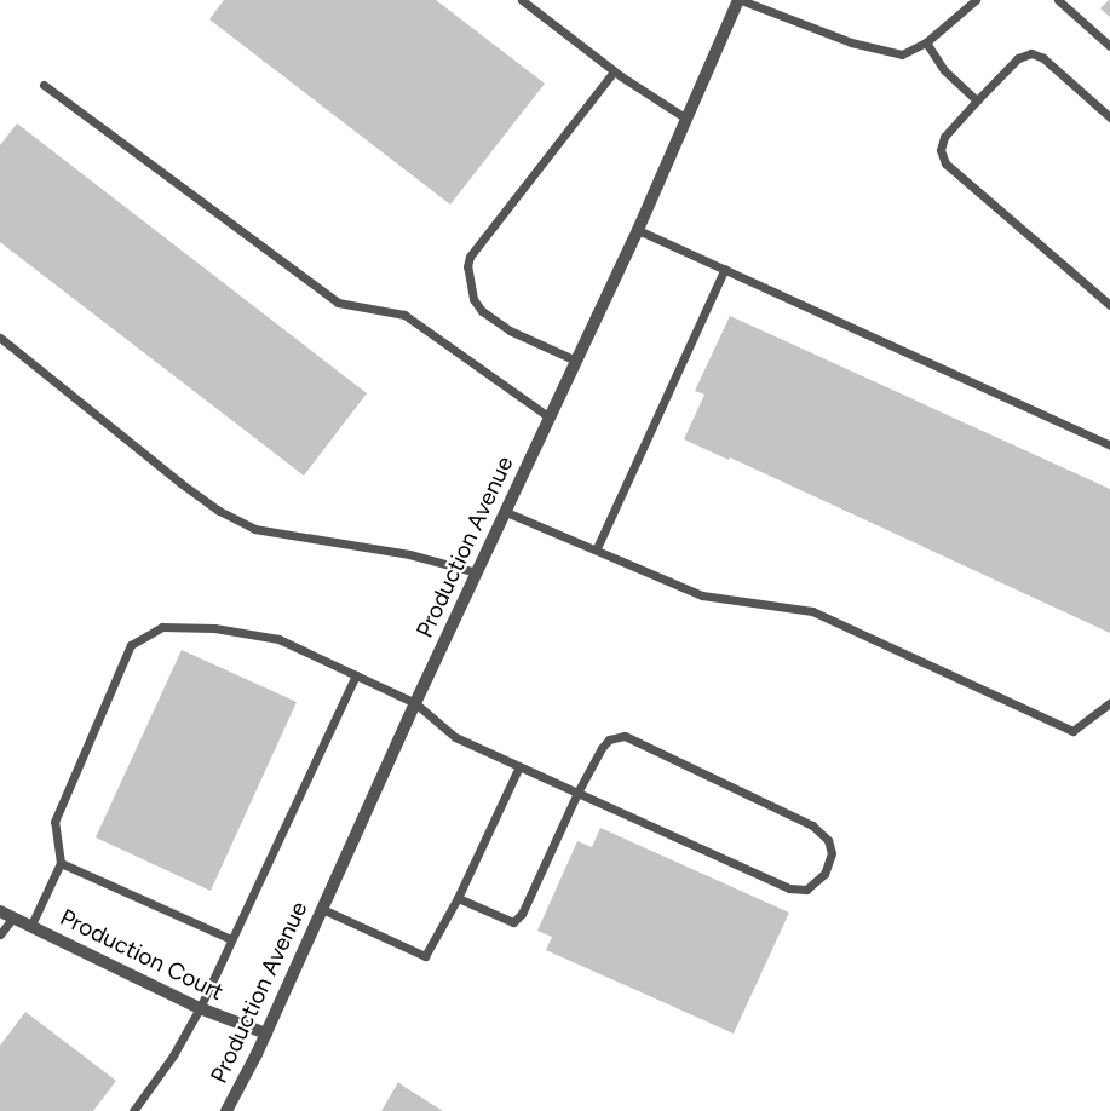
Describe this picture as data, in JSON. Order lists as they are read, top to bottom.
{
  "streets": {
    "street": ["Production Avenue", "Production Court"]
  },
  "crossings": [
    ["Production Avenue", "Production Court"]
  ]
}
